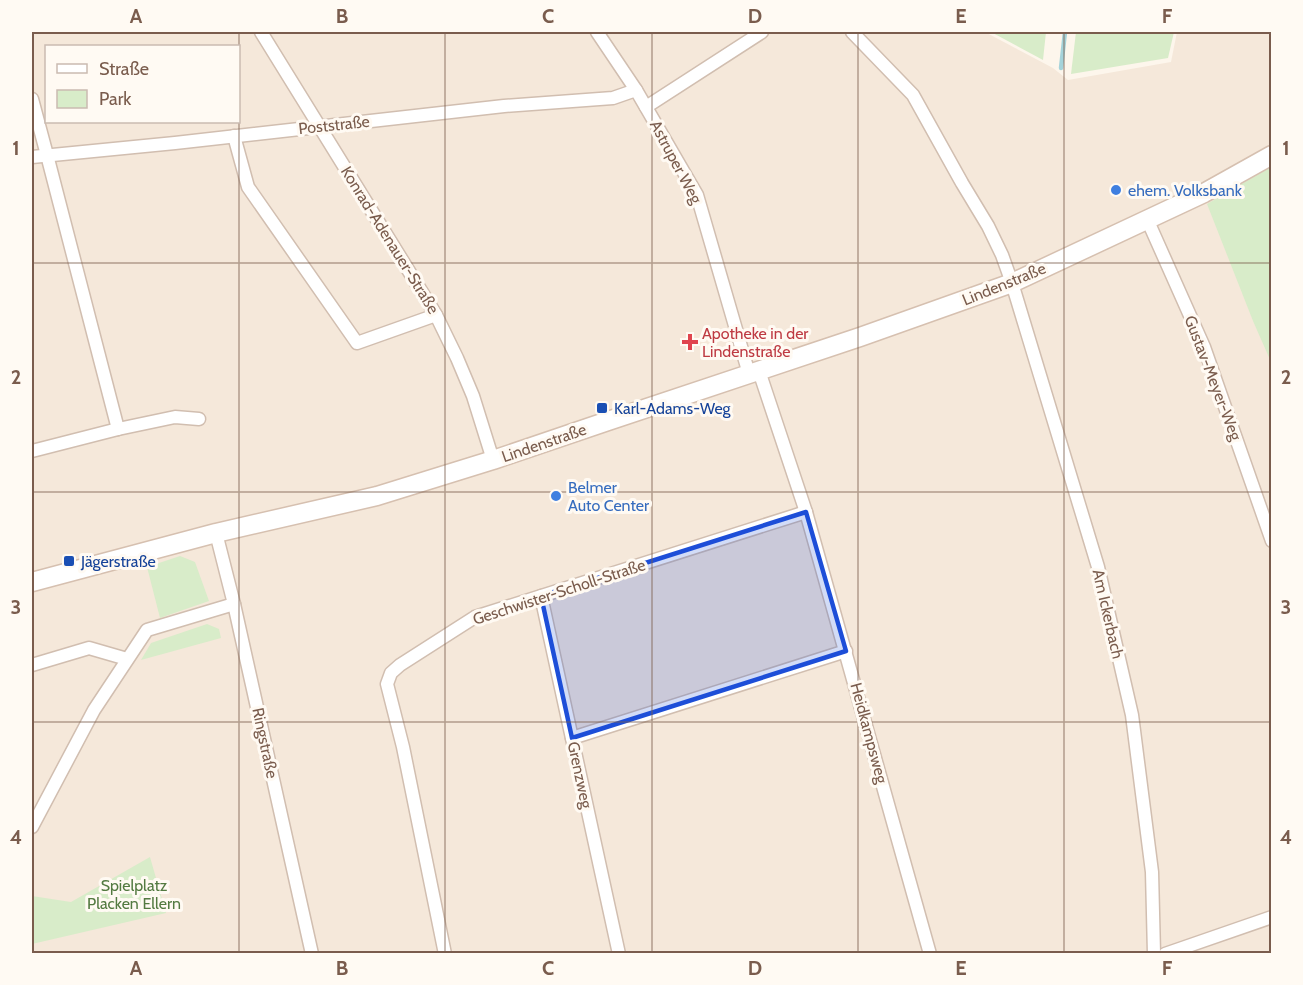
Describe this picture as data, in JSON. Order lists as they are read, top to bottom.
{
  "streets": {
    "main road": ["Lindenstraße"],
    "street": [
      "Poststraße",
      "Astruper Weg",
      "Konrad-Adenauer-Straße",
      "Gustav-Meyer-Weg",
      "Geschwister-Scholl-Straße",
      "Am Ickerbach",
      "Heidkampsweg",
      "Ringstraße",
      "Grenzweg"
    ]
  },
  "crossings": [
    ["Poststraße", "Astruper Weg"],
    ["Poststraße", "Konrad-Adenauer-Straße"],
    ["Astruper Weg", "Lindenstraße"],
    ["Astruper Weg", "Geschwister-Scholl-Straße"],
    ["Astruper Weg", "Heidkampsweg"],
    ["Konrad-Adenauer-Straße", "Lindenstraße"],
    ["Lindenstraße", "Gustav-Meyer-Weg"],
    ["Lindenstraße", "Am Ickerbach"],
    ["Lindenstraße", "Ringstraße"],
    ["Geschwister-Scholl-Straße", "Heidkampsweg"],
    ["Geschwister-Scholl-Straße", "Grenzweg"]
  ],
  "parks": ["Spielplatz Placken Ellern"],
  "places": {
    "other": ["ehem. Volksbank", "Belmer Auto Center"],
    "health": ["Apotheke in der Lindenstraße"],
    "transit": ["Karl-Adams-Weg", "Jägerstraße"]
  },
  "legend": ["Straße", "Park"],
  "grid": {
    "columns": [
      "A",
      "B",
      "C",
      "D",
      "E",
      "F"
    ],
    "rows": [
      "1",
      "2",
      "3",
      "4"
    ]
  }
}
